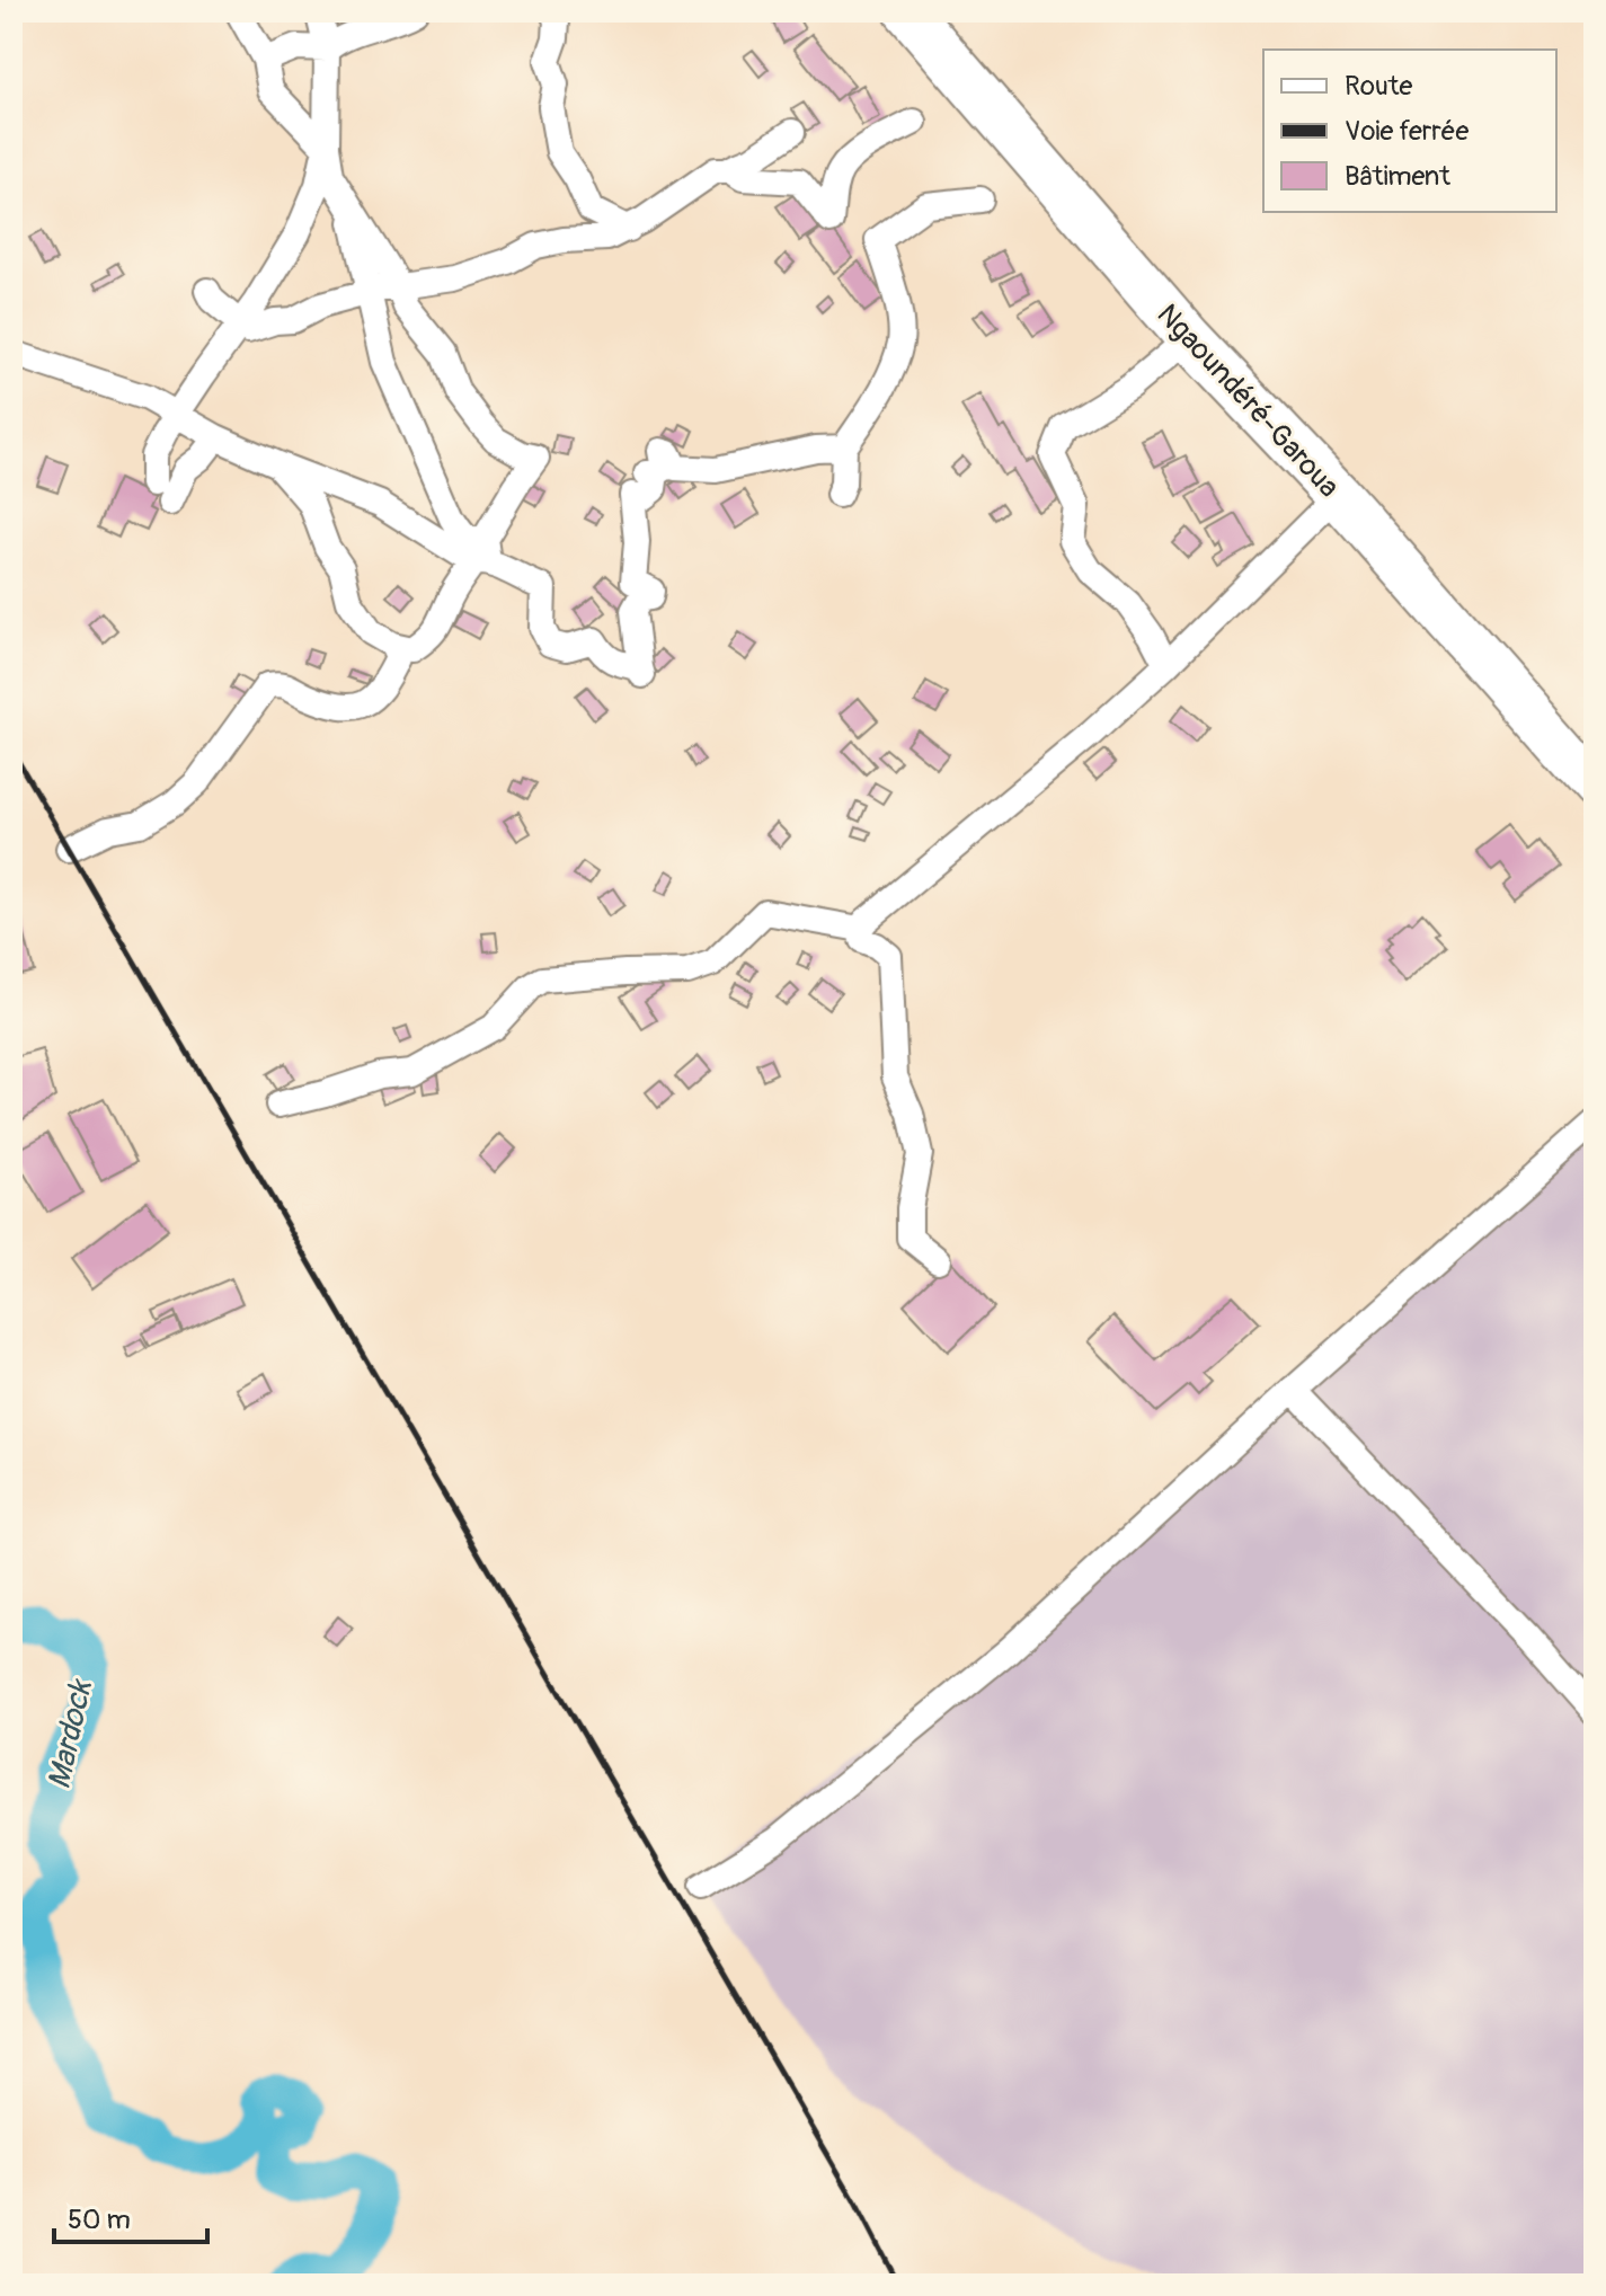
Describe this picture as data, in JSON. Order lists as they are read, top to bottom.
{
  "streets": {
    "highway": ["Ngaoundéré-Garoua"]
  },
  "water": ["Mardock"],
  "legend": ["Route", "Voie ferrée", "Bâtiment"],
  "scale_bar": "50 m"
}
